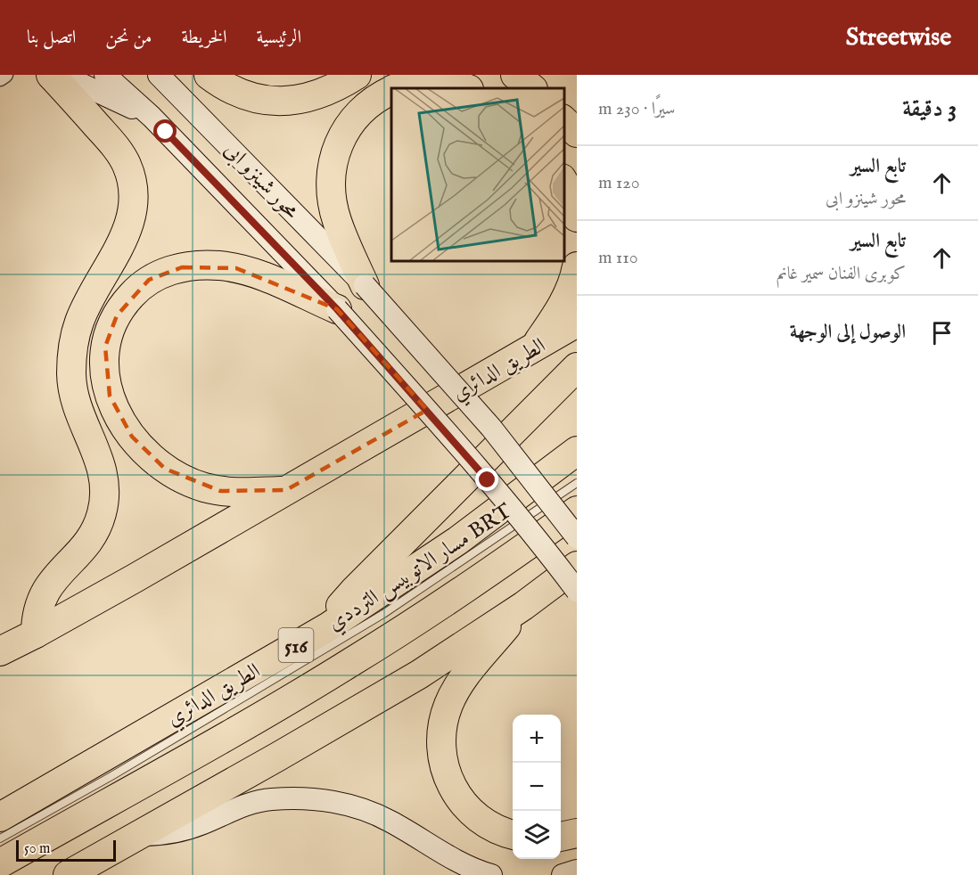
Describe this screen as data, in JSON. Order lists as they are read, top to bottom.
{
  "streets": {
    "highway": ["الطريق الدائري", "516"],
    "main road": ["محور شينزو ابى"],
    "lane": ["مسار الاتوبيس الترددي BRT"]
  },
  "scale_bar": "50 m",
  "page": {
    "header": "Streetwise",
    "nav": [
      "الرئيسية",
      "الخريطة",
      "من نحن",
      "اتصل بنا"
    ],
    "heading": ["3 دقيقة", "سيرًا · 230 m"],
    "list": [
      ["تابع السير", "محور شينزو ابى", "120 m"],
      ["تابع السير", "كوبرى الفنان سمير غانم", "110 m"],
      "الوصول إلى الوجهة"
    ],
    "map_buttons": ["+", "−"],
    "scale": "50 m"
  }
}
